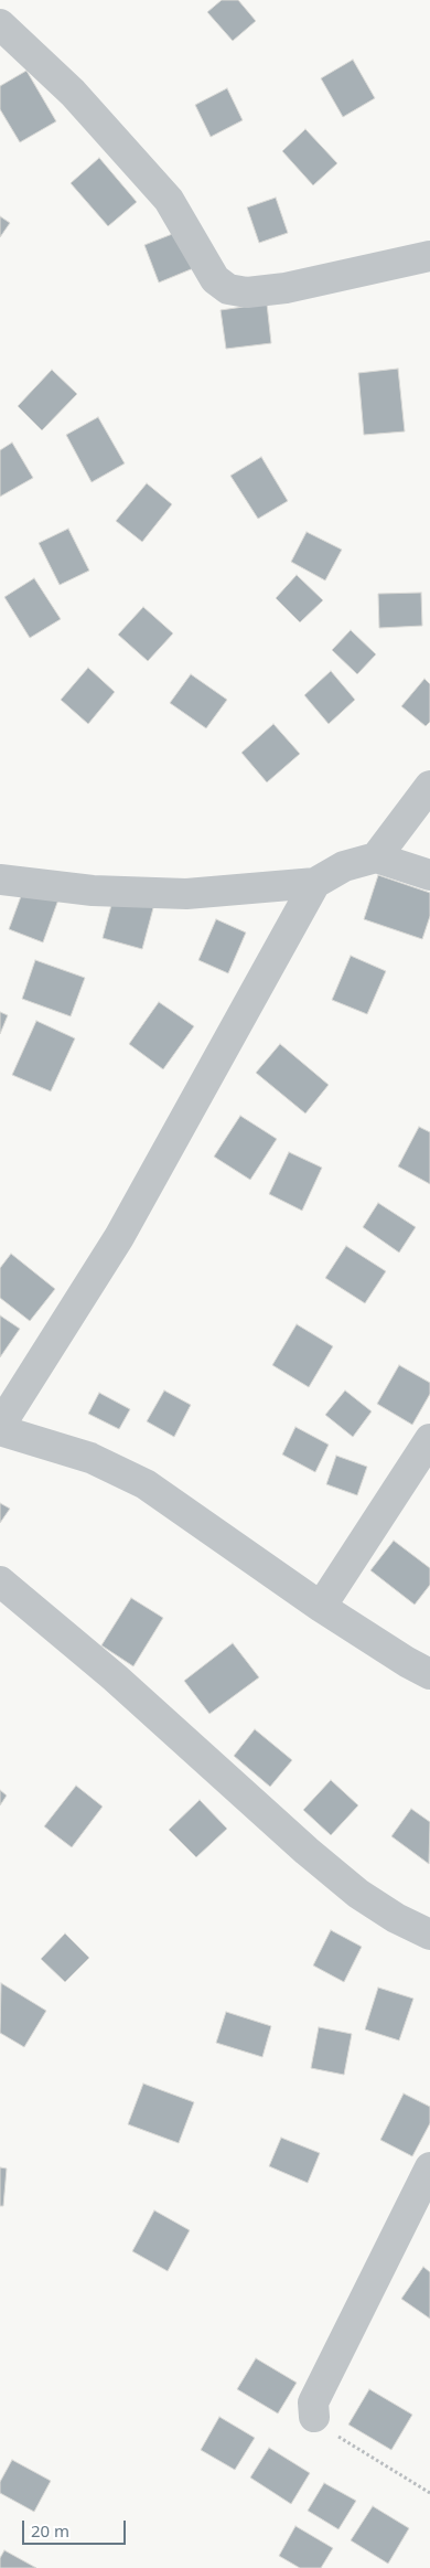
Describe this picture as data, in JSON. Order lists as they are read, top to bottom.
{
  "scale_bar": "20 m"
}
